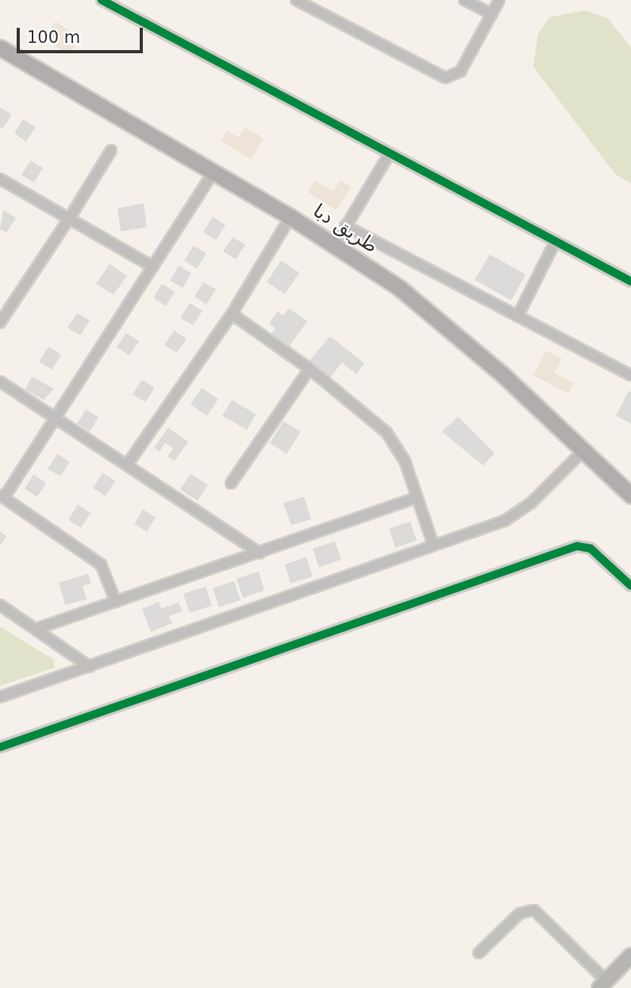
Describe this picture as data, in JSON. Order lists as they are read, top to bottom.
{
  "streets": {
    "main road": ["طريق دبا"]
  },
  "scale_bar": "100 m"
}
